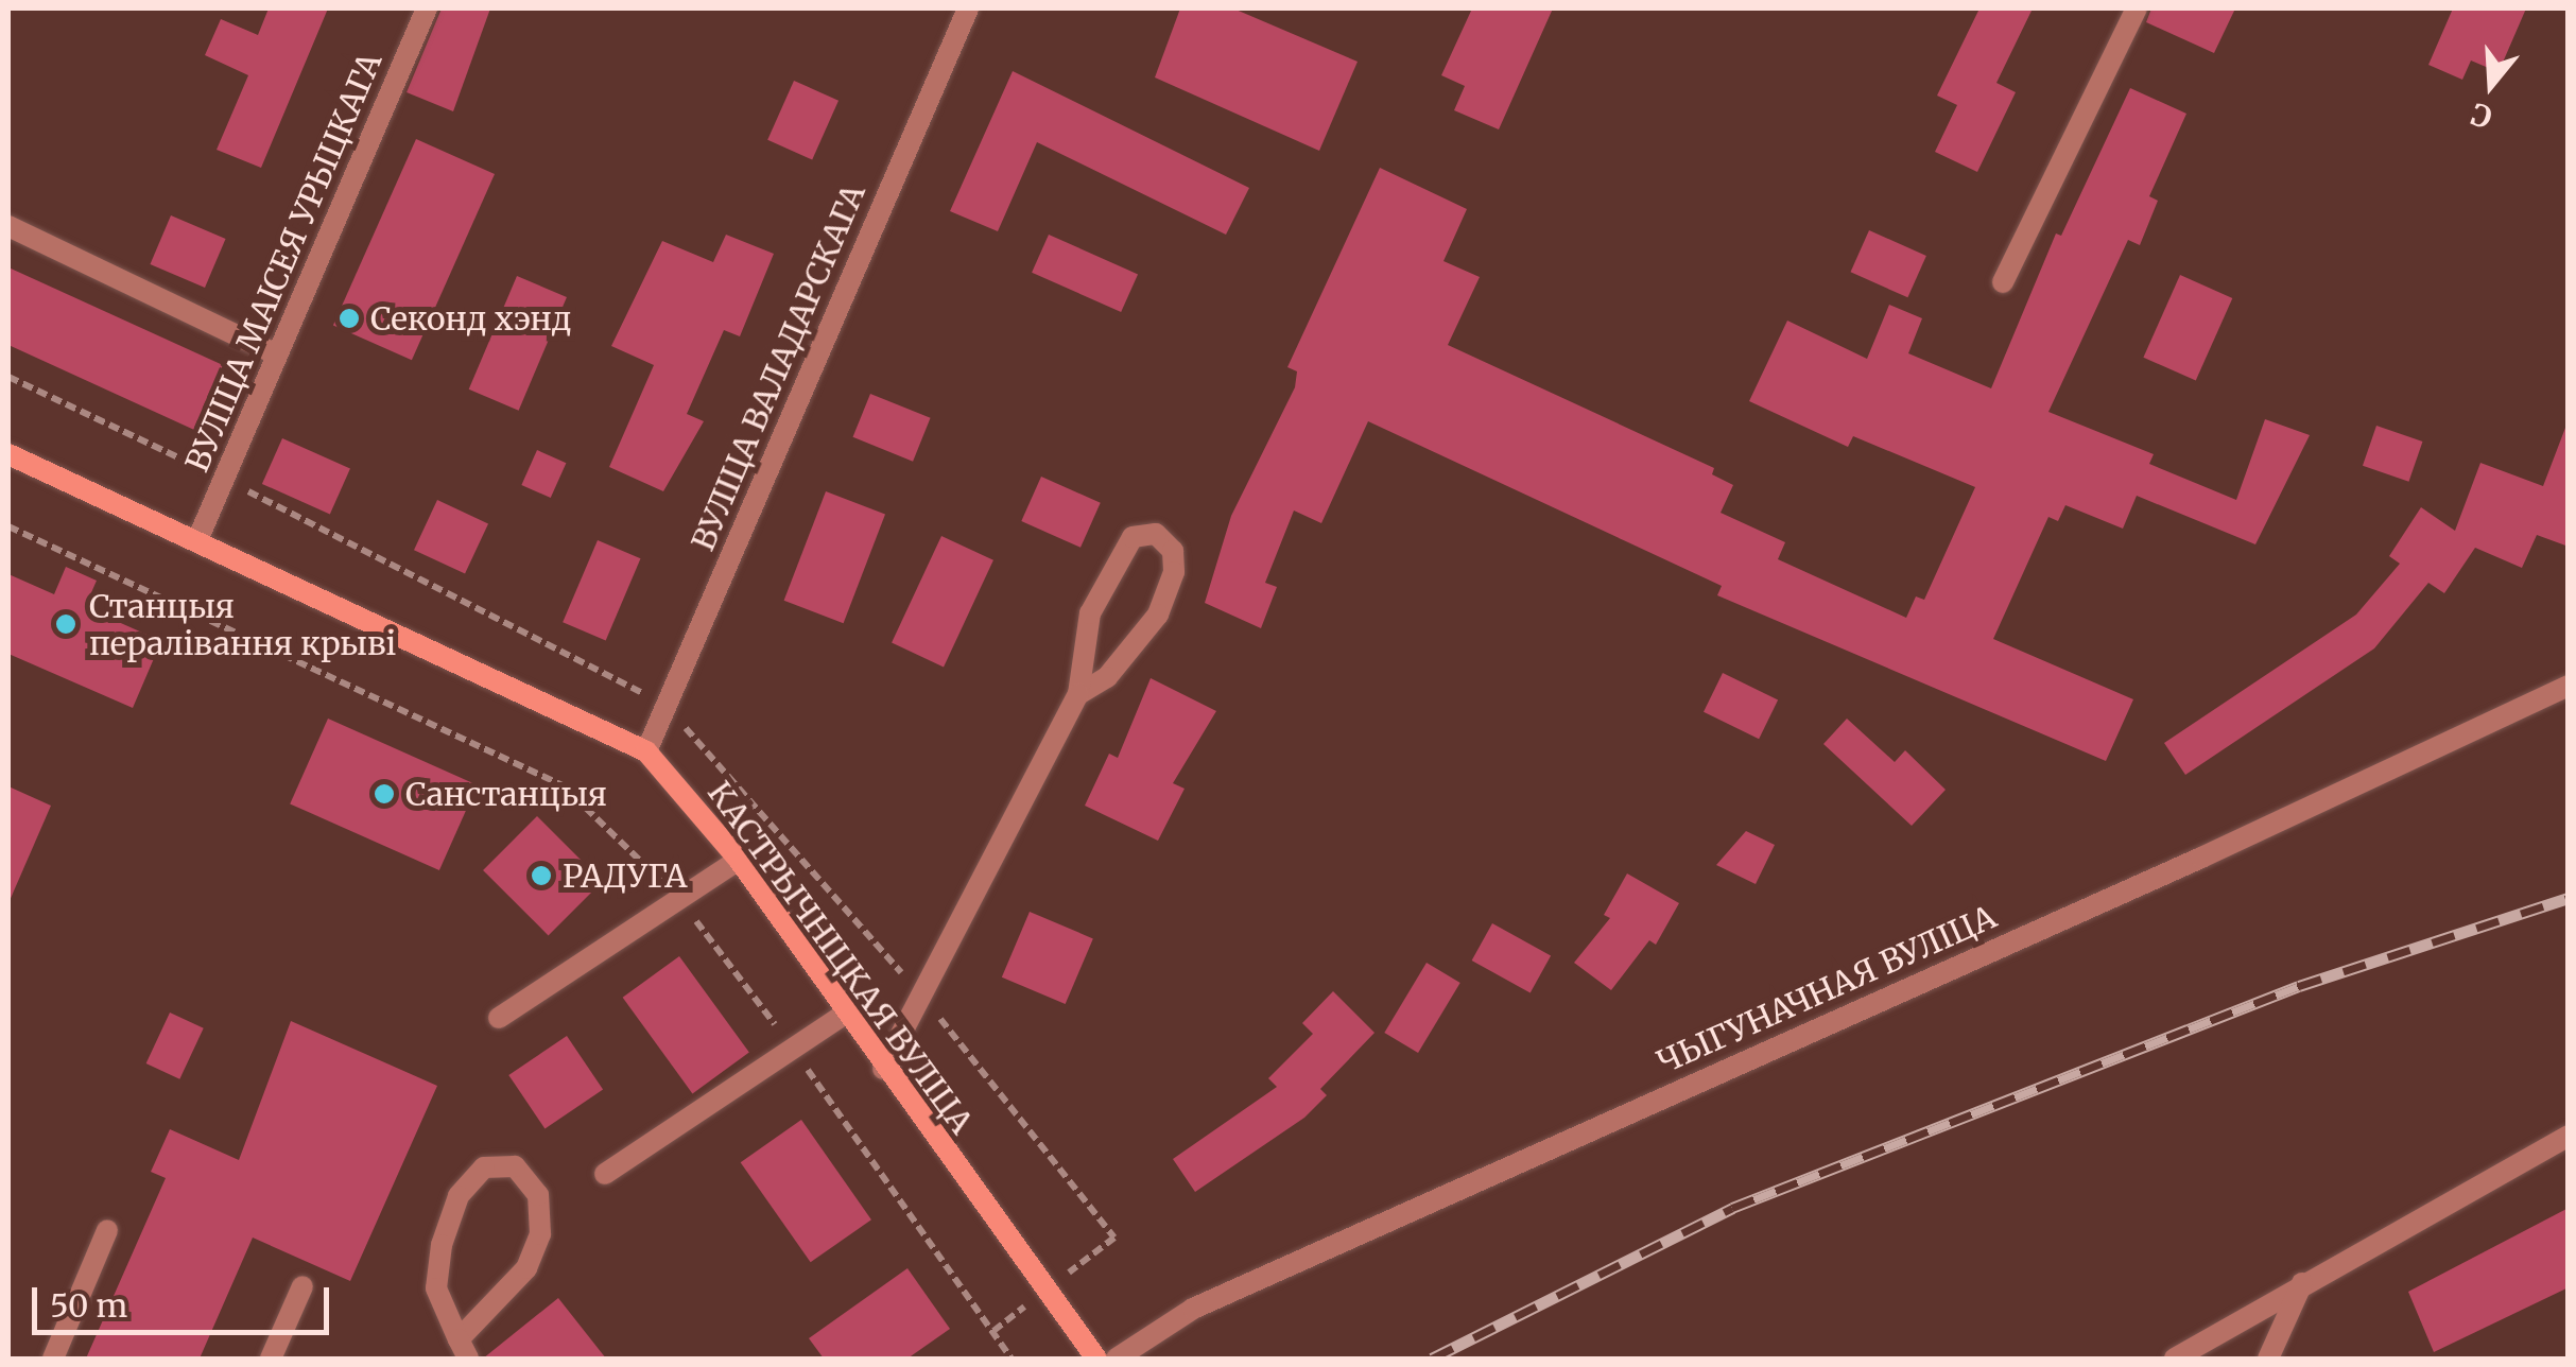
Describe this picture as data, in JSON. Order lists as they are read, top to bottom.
{
  "streets": {
    "main road": ["КАСТРЫЧНІЦКАЯ ВУЛІЦА"],
    "street": ["ВУЛІЦА МАІСЕЯ УРЫЦКАГА", "ВУЛІЦА ВАЛАДАРСКАГА", "ЧЫГУНАЧНАЯ ВУЛІЦА"]
  },
  "crossings": [
    ["ВУЛІЦА МАІСЕЯ УРЫЦКАГА", "КАСТРЫЧНІЦКАЯ ВУЛІЦА"],
    ["ВУЛІЦА ВАЛАДАРСКАГА", "КАСТРЫЧНІЦКАЯ ВУЛІЦА"]
  ],
  "places": [
    "Секонд хэнд",
    "Станцыя пералівання крыві",
    "Санстанцыя",
    "РАДУГА"
  ],
  "scale_bar": "50 m",
  "north": "bottom"
}
